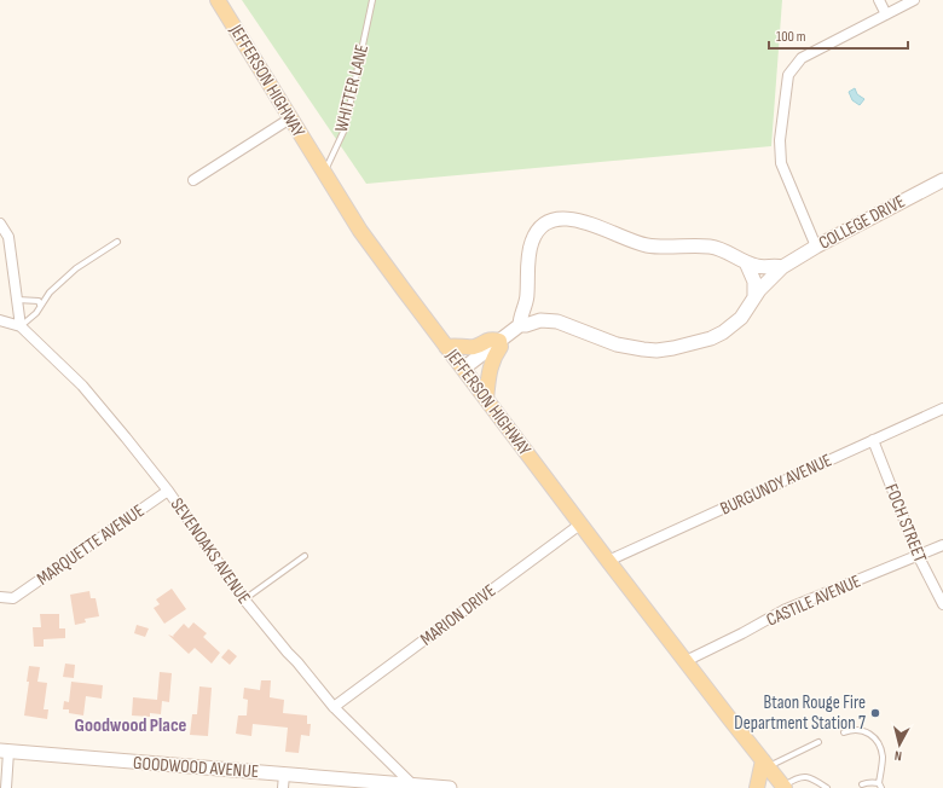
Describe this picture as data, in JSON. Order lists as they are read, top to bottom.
{
  "streets": {
    "main road": ["JEFFERSON HIGHWAY"],
    "street": [
      "COLLEGE DRIVE",
      "BURGUNDY AVENUE",
      "FOCH STREET",
      "MARQUETTE AVENUE",
      "SEVENOAKS AVENUE",
      "CASTILE AVENUE",
      "MARION DRIVE",
      "GOODWOOD AVENUE"
    ],
    "lane": ["WHITTER LANE"]
  },
  "crossings": [
    ["JEFFERSON HIGHWAY", "WHITTER LANE"],
    ["JEFFERSON HIGHWAY", "COLLEGE DRIVE"],
    ["JEFFERSON HIGHWAY", "BURGUNDY AVENUE"],
    ["JEFFERSON HIGHWAY", "CASTILE AVENUE"],
    ["JEFFERSON HIGHWAY", "MARION DRIVE"],
    ["BURGUNDY AVENUE", "FOCH STREET"],
    ["FOCH STREET", "CASTILE AVENUE"],
    ["MARQUETTE AVENUE", "SEVENOAKS AVENUE"],
    ["SEVENOAKS AVENUE", "MARION DRIVE"],
    ["SEVENOAKS AVENUE", "GOODWOOD AVENUE"]
  ],
  "districts": ["Goodwood Place"],
  "places": ["Btaon Rouge Fire Department Station 7"],
  "scale_bar": "100 m",
  "north": "bottom"
}
